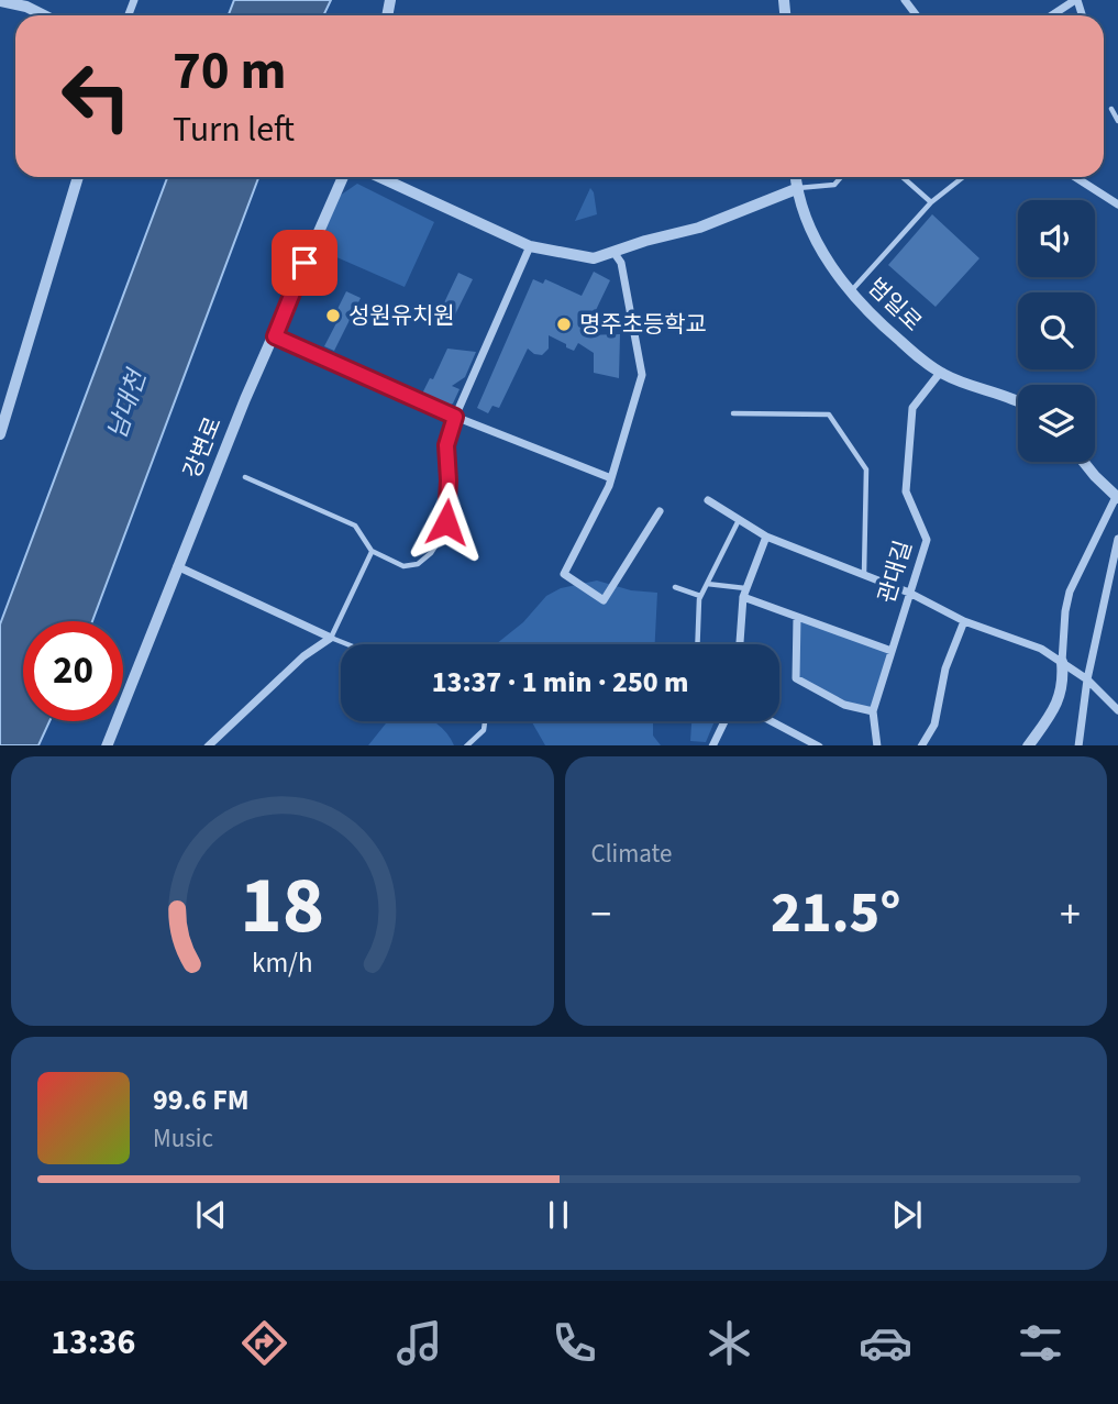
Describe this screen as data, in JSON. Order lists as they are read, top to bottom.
{
  "streets": {
    "street": ["범일로", "강변로", "관대길"]
  },
  "crossings": [
    ["범일로", "관대길"]
  ],
  "water": ["남대천"],
  "places": ["성원유치원", "명주초등학교"],
  "page": {
    "turn": ["70 m", "Turn left"],
    "limit": "20",
    "trip": "13:37 · 1 min · 250 m",
    "tile": "Climate",
    "heat": ["−", "21.5°", "+"],
    "song": ["99.6 FM", "Music"],
    "tabs": "13:36",
    "gauge": ["18", "km/h"]
  }
}
